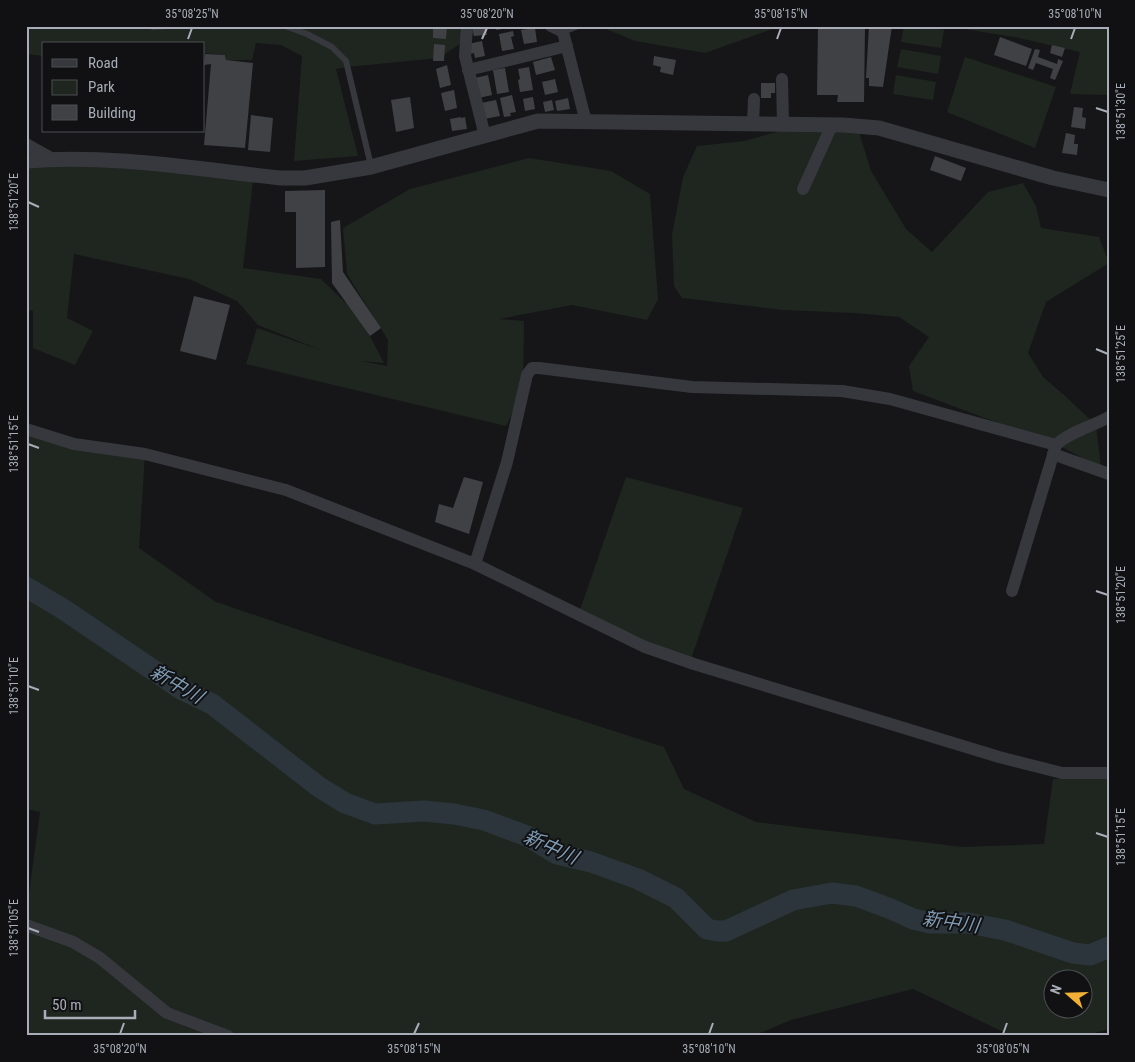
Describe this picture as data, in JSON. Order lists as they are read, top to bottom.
{
  "water": ["新中川"],
  "legend": ["Road", "Park", "Building"],
  "scale_bar": "50 m",
  "north": "left",
  "coordinates": [
    "35°08'25\"N",
    "35°08'20\"N",
    "35°08'15\"N",
    "35°08'10\"N",
    "138°51'30\"E",
    "138°51'20\"E",
    "138°51'25\"E",
    "138°51'15\"E",
    "138°51'10\"E",
    "138°51'05\"E",
    "35°08'05\"N"
  ]
}
